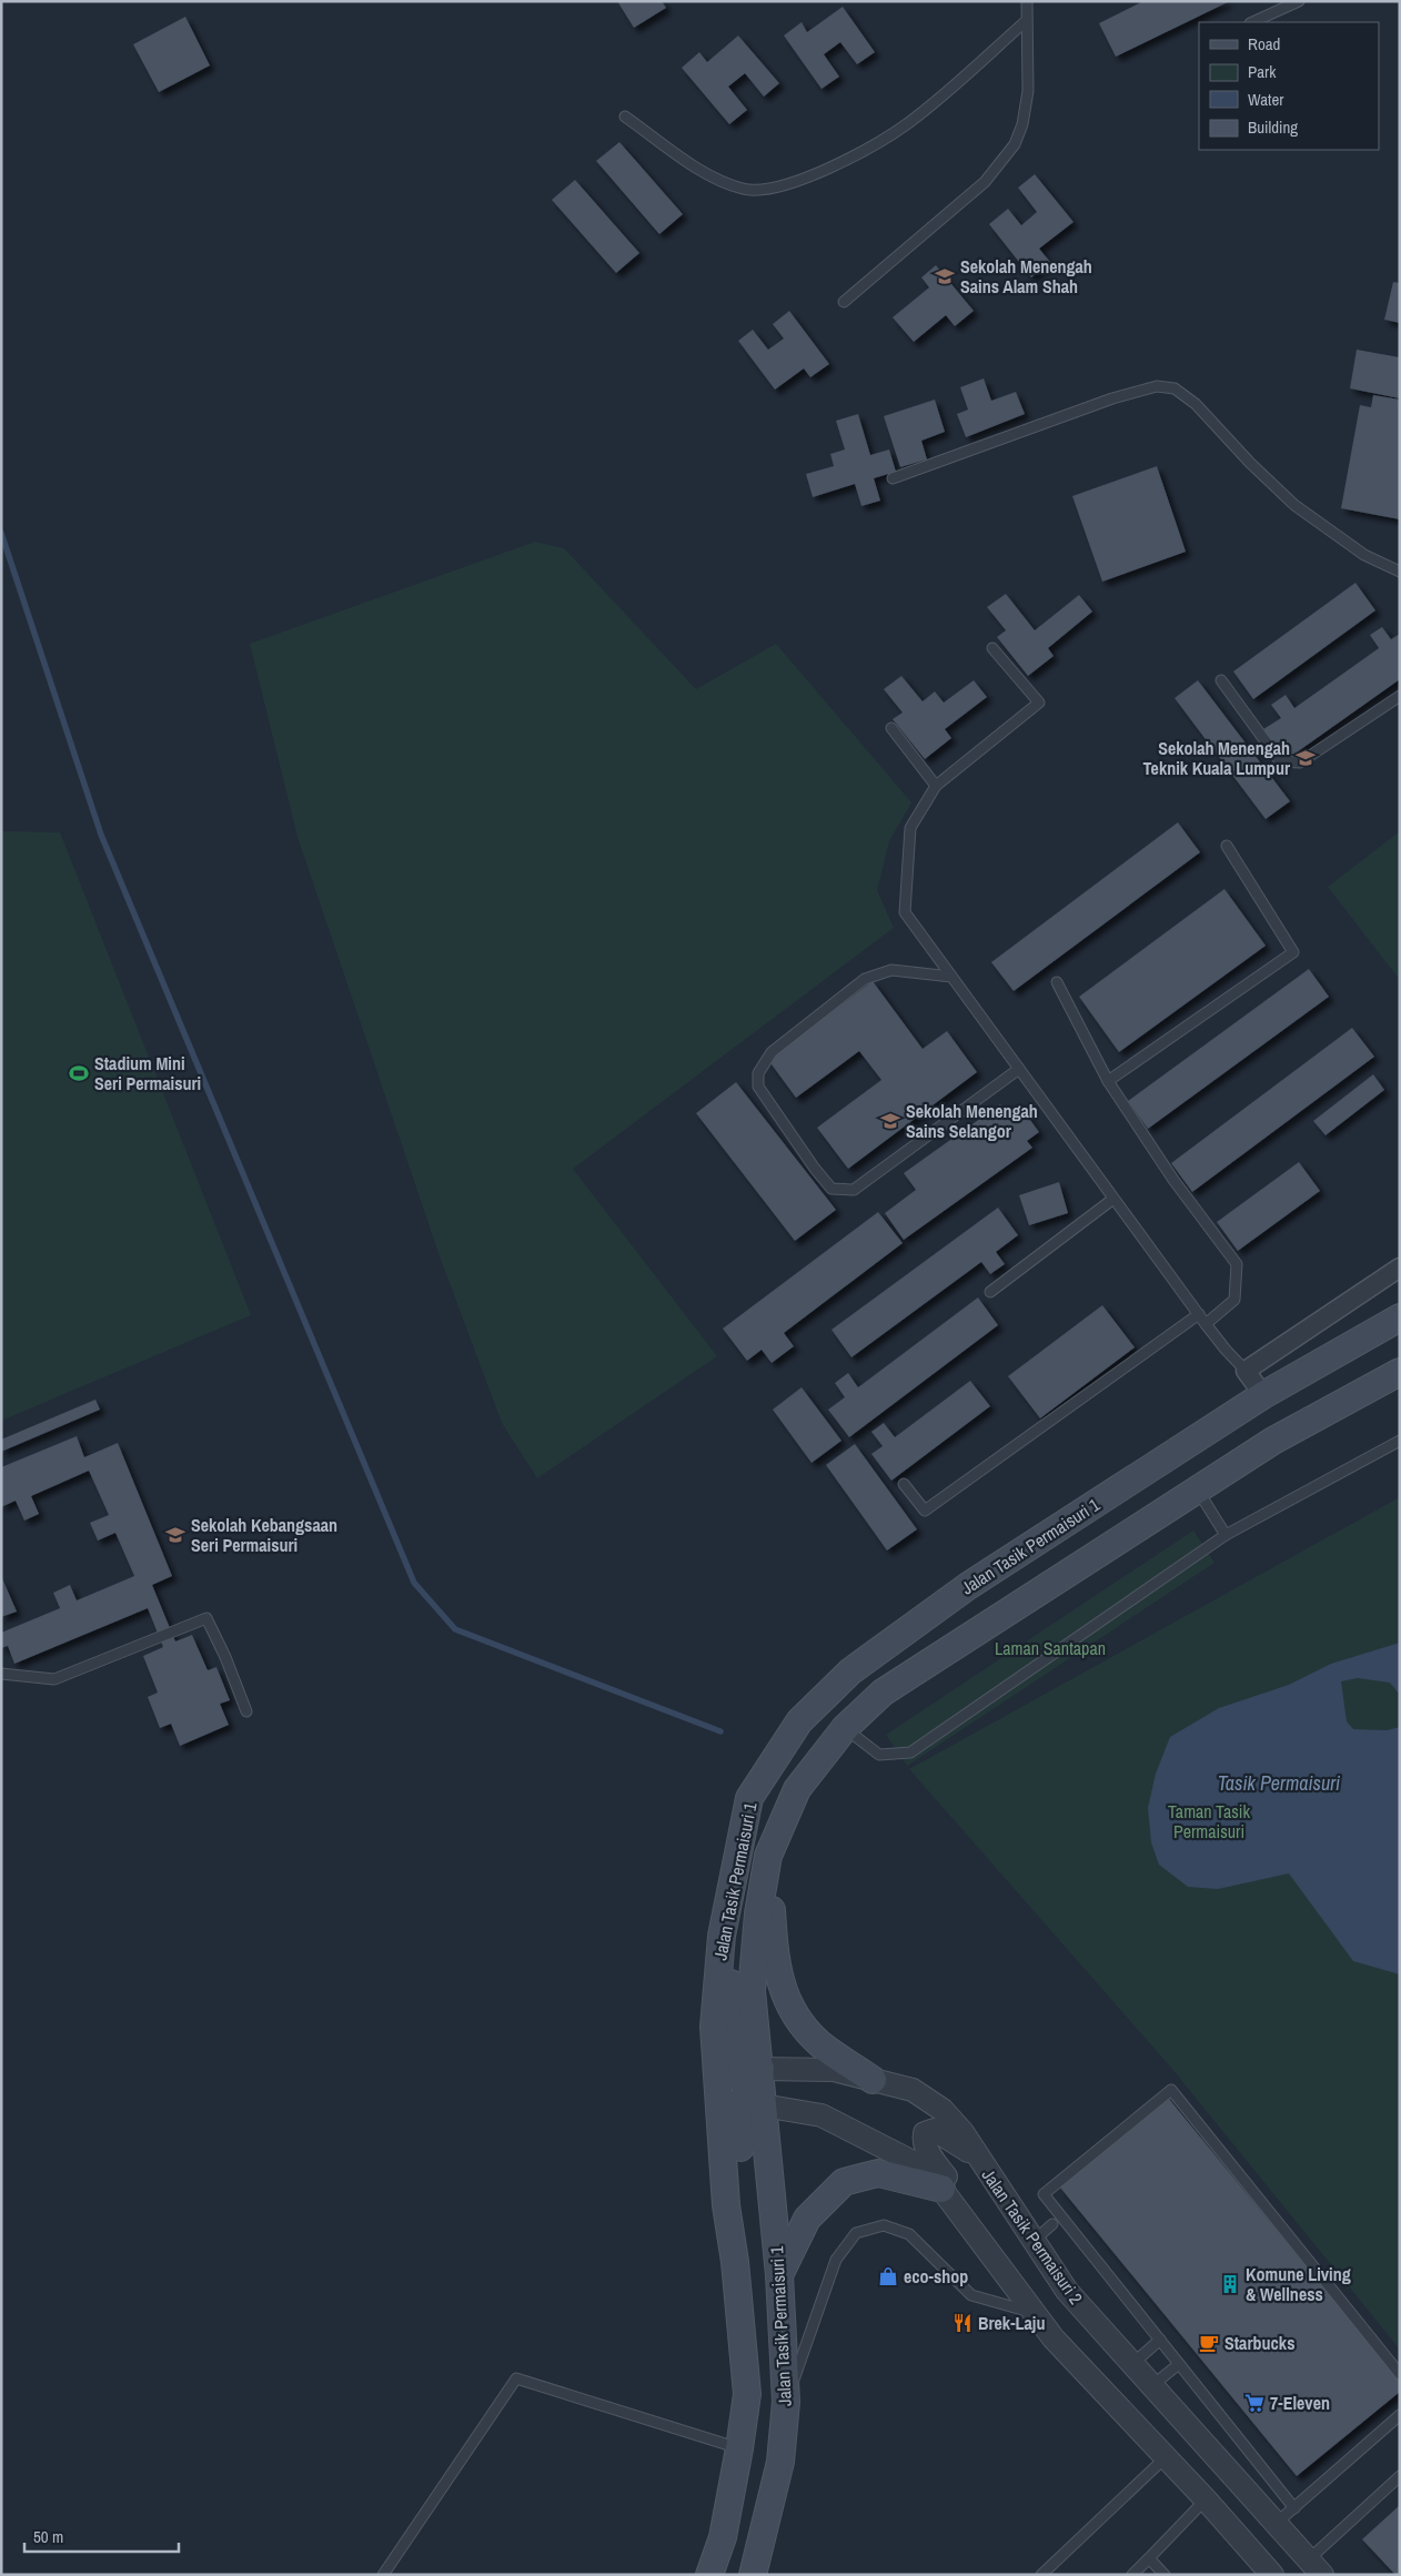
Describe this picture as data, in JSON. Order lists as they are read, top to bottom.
{
  "streets": {
    "main road": ["Jalan Tasik Permaisuri 1"],
    "street": ["Jalan Tasik Permaisuri 2"]
  },
  "crossings": [
    ["Jalan Tasik Permaisuri 1", "Jalan Tasik Permaisuri 2"]
  ],
  "water": ["Tasik Permaisuri"],
  "parks": ["Laman Santapan", "Taman Tasik Permaisuri"],
  "places": {
    "school or university": [
      "Sekolah Menengah Sains Alam Shah",
      "Sekolah Menengah Teknik Kuala Lumpur",
      "Sekolah Menengah Sains Selangor",
      "Sekolah Kebangsaan Seri Permaisuri"
    ],
    "sports": ["Stadium Mini Seri Permaisuri"],
    "shop": ["eco-shop"],
    "building": ["Komune Living & Wellness"],
    "restaurant": ["Brek-Laju"],
    "cafe": ["Starbucks"],
    "supermarket": ["7-Eleven"]
  },
  "legend": [
    "Road",
    "Park",
    "Water",
    "Building"
  ],
  "scale_bar": "50 m"
}
